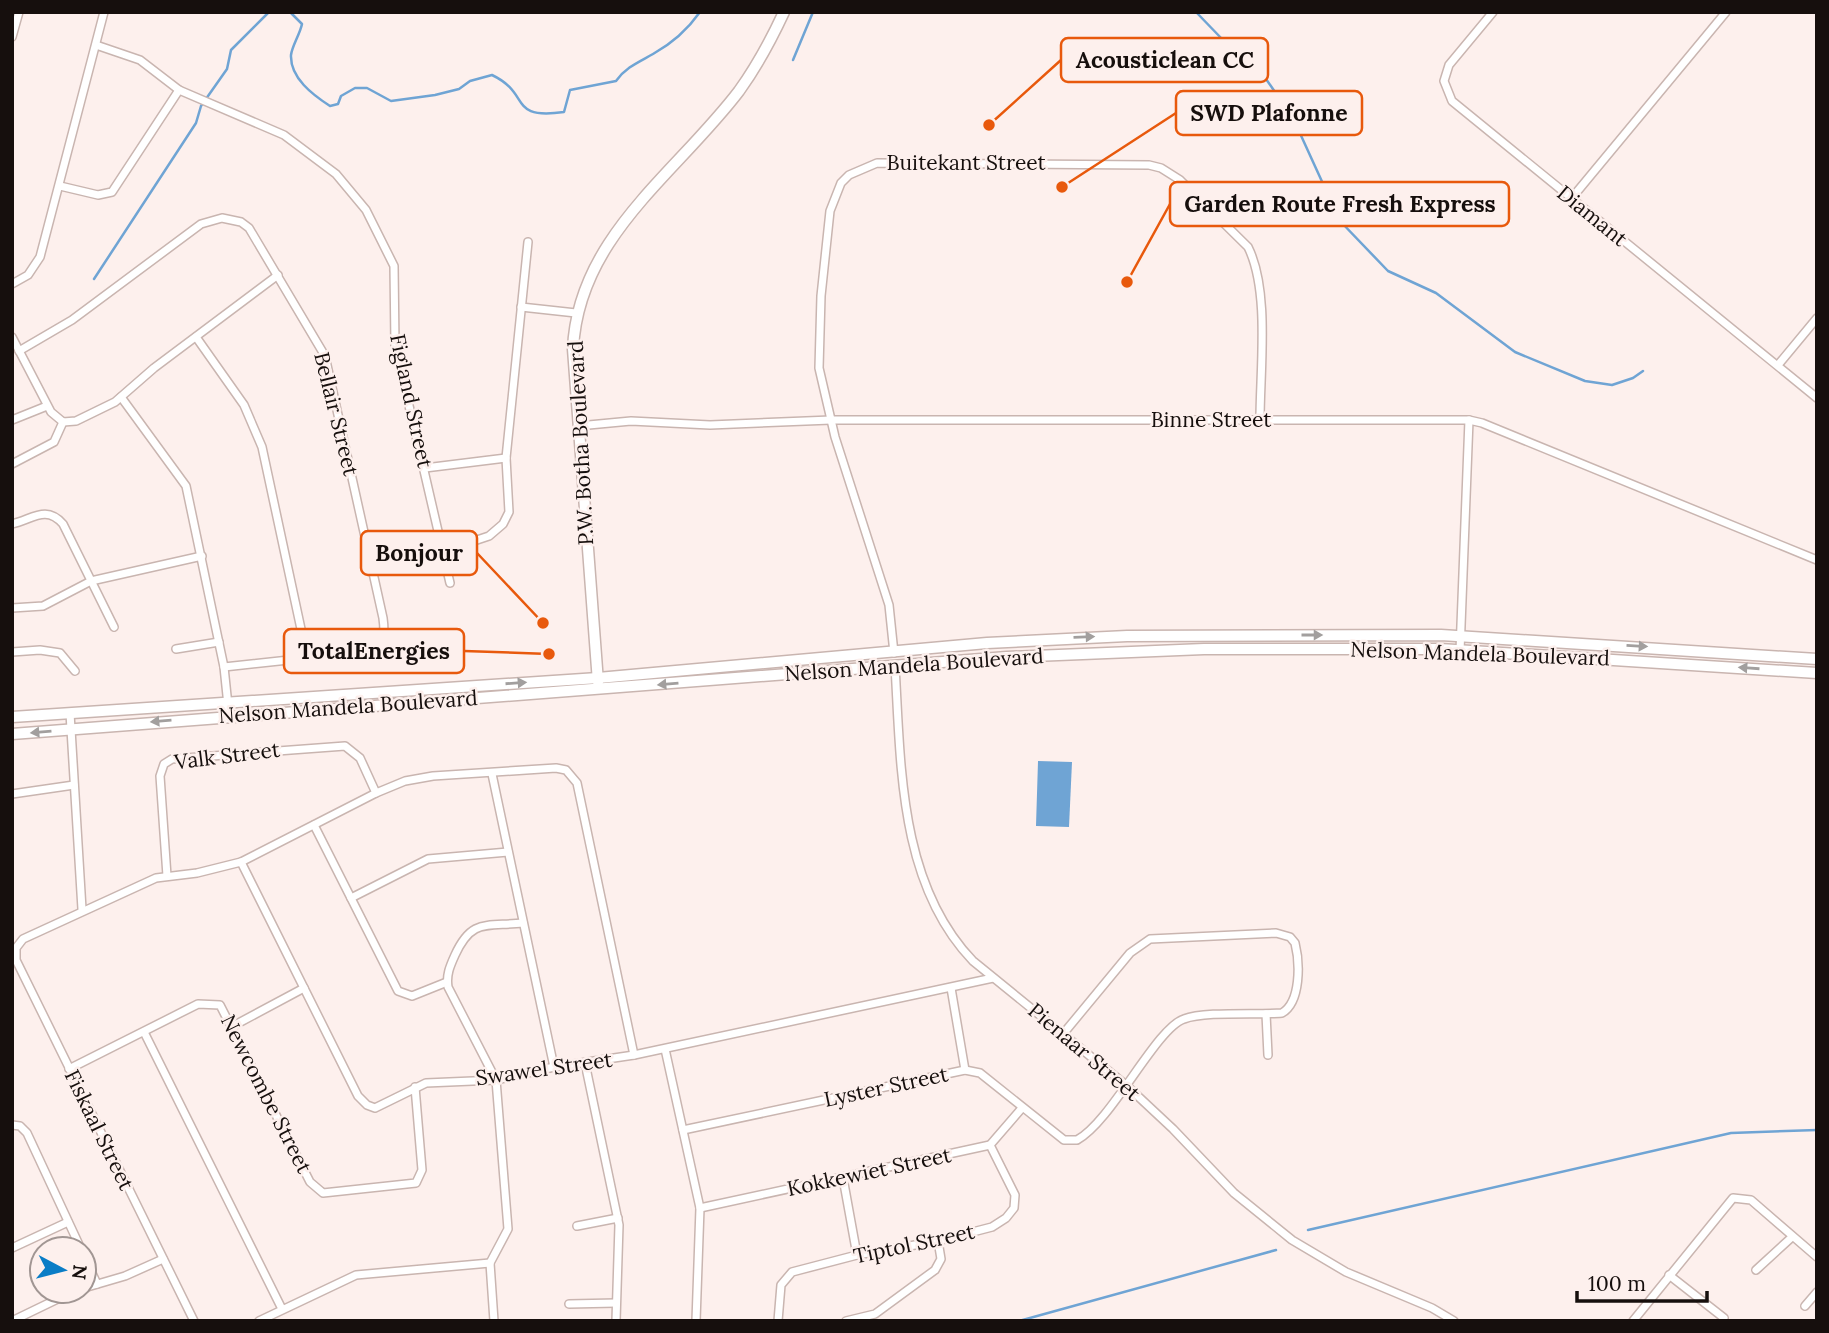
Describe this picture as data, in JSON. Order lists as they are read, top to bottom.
{
  "streets": {
    "street": [
      "Buitekant Street",
      "Diamant",
      "Figland Street",
      "Bellair Street",
      "Binne Street",
      "P.W. Botha Boulevard",
      "Nelson Mandela Boulevard",
      "Valk Street",
      "Pienaar Street",
      "Swawel Street",
      "Lyster Street",
      "Newcombe Street",
      "Fiskaal Street",
      "Kokkewiet Street",
      "Tiptol Street"
    ]
  },
  "crossings": [
    ["Buitekant Street", "Binne Street"],
    ["Buitekant Street", "Nelson Mandela Boulevard"],
    ["Binne Street", "P.W. Botha Boulevard"],
    ["P.W. Botha Boulevard", "Nelson Mandela Boulevard"],
    ["Nelson Mandela Boulevard", "Pienaar Street"],
    ["Pienaar Street", "Swawel Street"],
    ["Pienaar Street", "Lyster Street"],
    ["Swawel Street", "Newcombe Street"],
    ["Newcombe Street", "Fiskaal Street"],
    ["Kokkewiet Street", "Tiptol Street"]
  ],
  "places": [
    "Acousticlean CC",
    "SWD Plafonne",
    "Garden Route Fresh Express",
    "Bonjour",
    "TotalEnergies"
  ],
  "scale_bar": "100 m",
  "north": "right"
}
